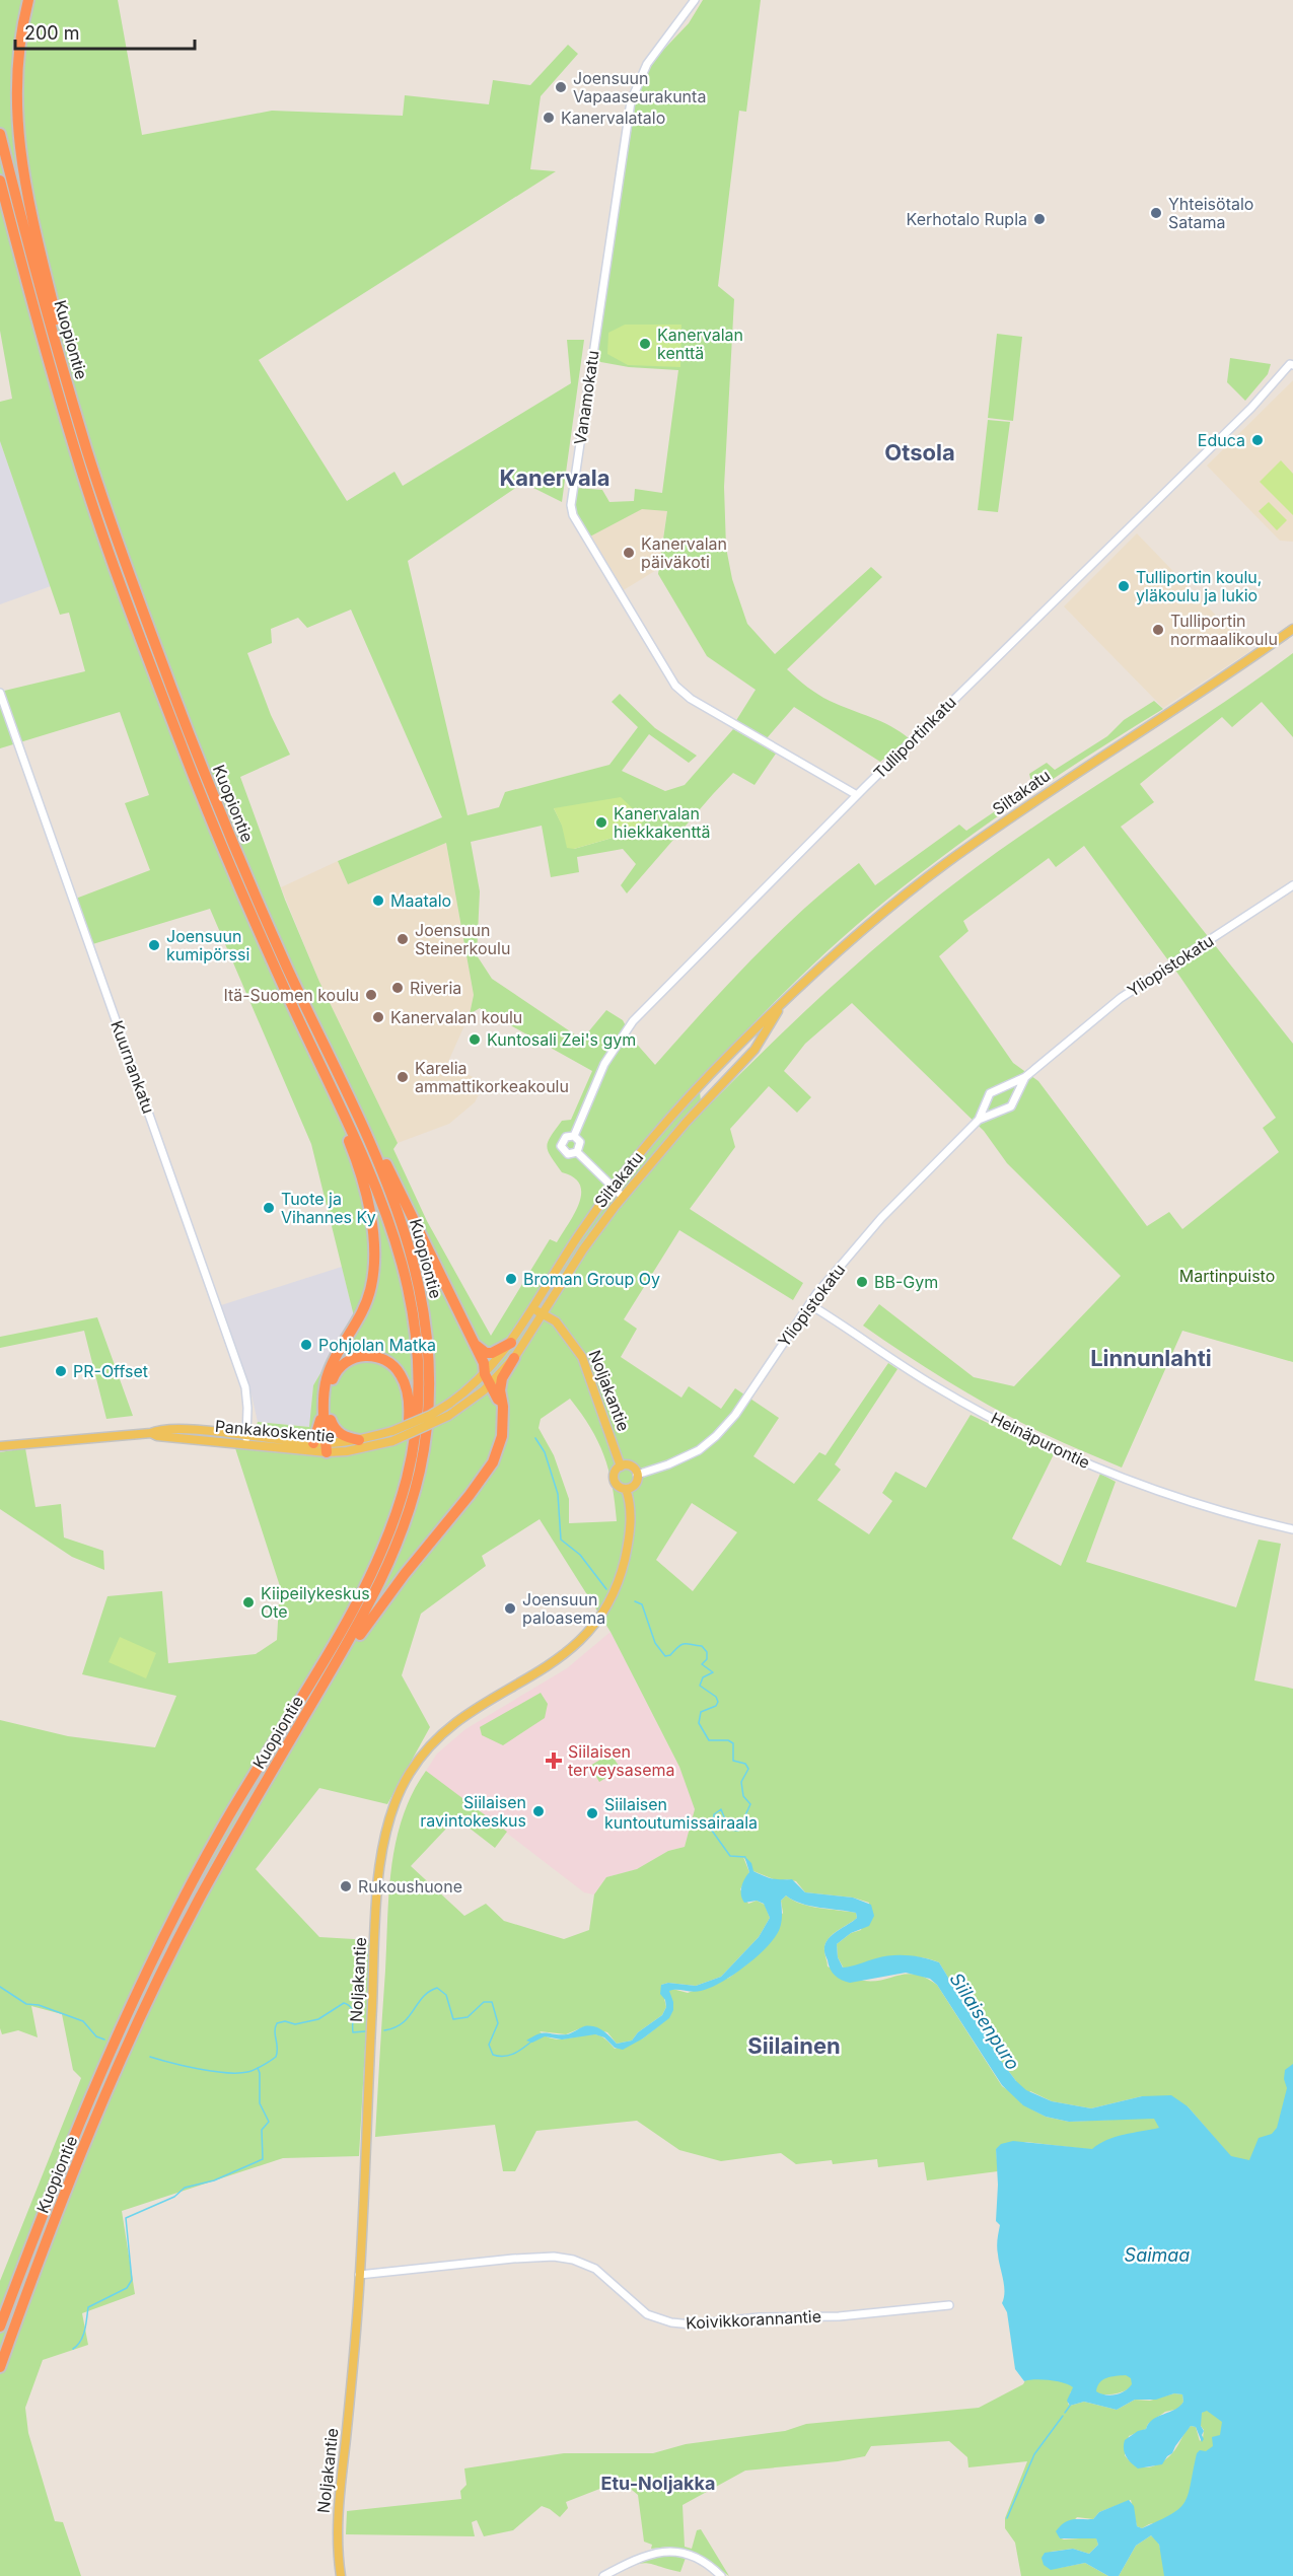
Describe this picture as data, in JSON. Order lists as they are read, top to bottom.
{
  "streets": {
    "highway": ["Kuopiontie"],
    "main road": ["Siltakatu", "Noljakantie", "Pankakoskentie"],
    "street": [
      "Vanamokatu",
      "Tulliportinkatu",
      "Yliopistokatu",
      "Kuurnankatu",
      "Heinäpurontie",
      "Koivikkorannantie"
    ]
  },
  "crossings": [
    ["Vanamokatu", "Tulliportinkatu"],
    ["Siltakatu", "Noljakantie"],
    ["Siltakatu", "Pankakoskentie"],
    ["Yliopistokatu", "Noljakantie"],
    ["Yliopistokatu", "Heinäpurontie"],
    ["Kuurnankatu", "Pankakoskentie"],
    ["Noljakantie", "Koivikkorannantie"]
  ],
  "districts": [
    "Otsola",
    "Kanervala",
    "Linnunlahti",
    "Siilainen",
    "Etu-Noljakka"
  ],
  "water": ["Siilaisenpuro", "Saimaa"],
  "parks": ["Martinpuisto"],
  "places": {
    "other": [
      "Joensuun Vapaaseurakunta",
      "Kanervalatalo",
      "Yhteisötalo Satama",
      "Kerhotalo Rupla",
      "Kanervalan kenttä",
      "Educa",
      "Kanervalan päiväkoti",
      "Tulliportin koulu, yläkoulu ja lukio",
      "Tulliportin normaalikoulu",
      "Kanervalan hiekkakenttä",
      "Maatalo",
      "Joensuun Steinerkoulu",
      "Joensuun kumipörssi",
      "Riveria",
      "Itä-Suomen koulu",
      "Kanervalan koulu",
      "Kuntosali Zei's gym",
      "Karelia ammattikorkeakoulu",
      "Tuote ja Vihannes Ky",
      "Broman Group Oy",
      "BB-Gym",
      "Pohjolan Matka",
      "PR-Offset",
      "Kiipeilykeskus Ote",
      "Joensuun paloasema",
      "Siilaisen ravintokeskus",
      "Siilaisen kuntoutumissairaala",
      "Rukoushuone"
    ],
    "health": ["Siilaisen terveysasema"]
  },
  "scale_bar": "200 m"
}
